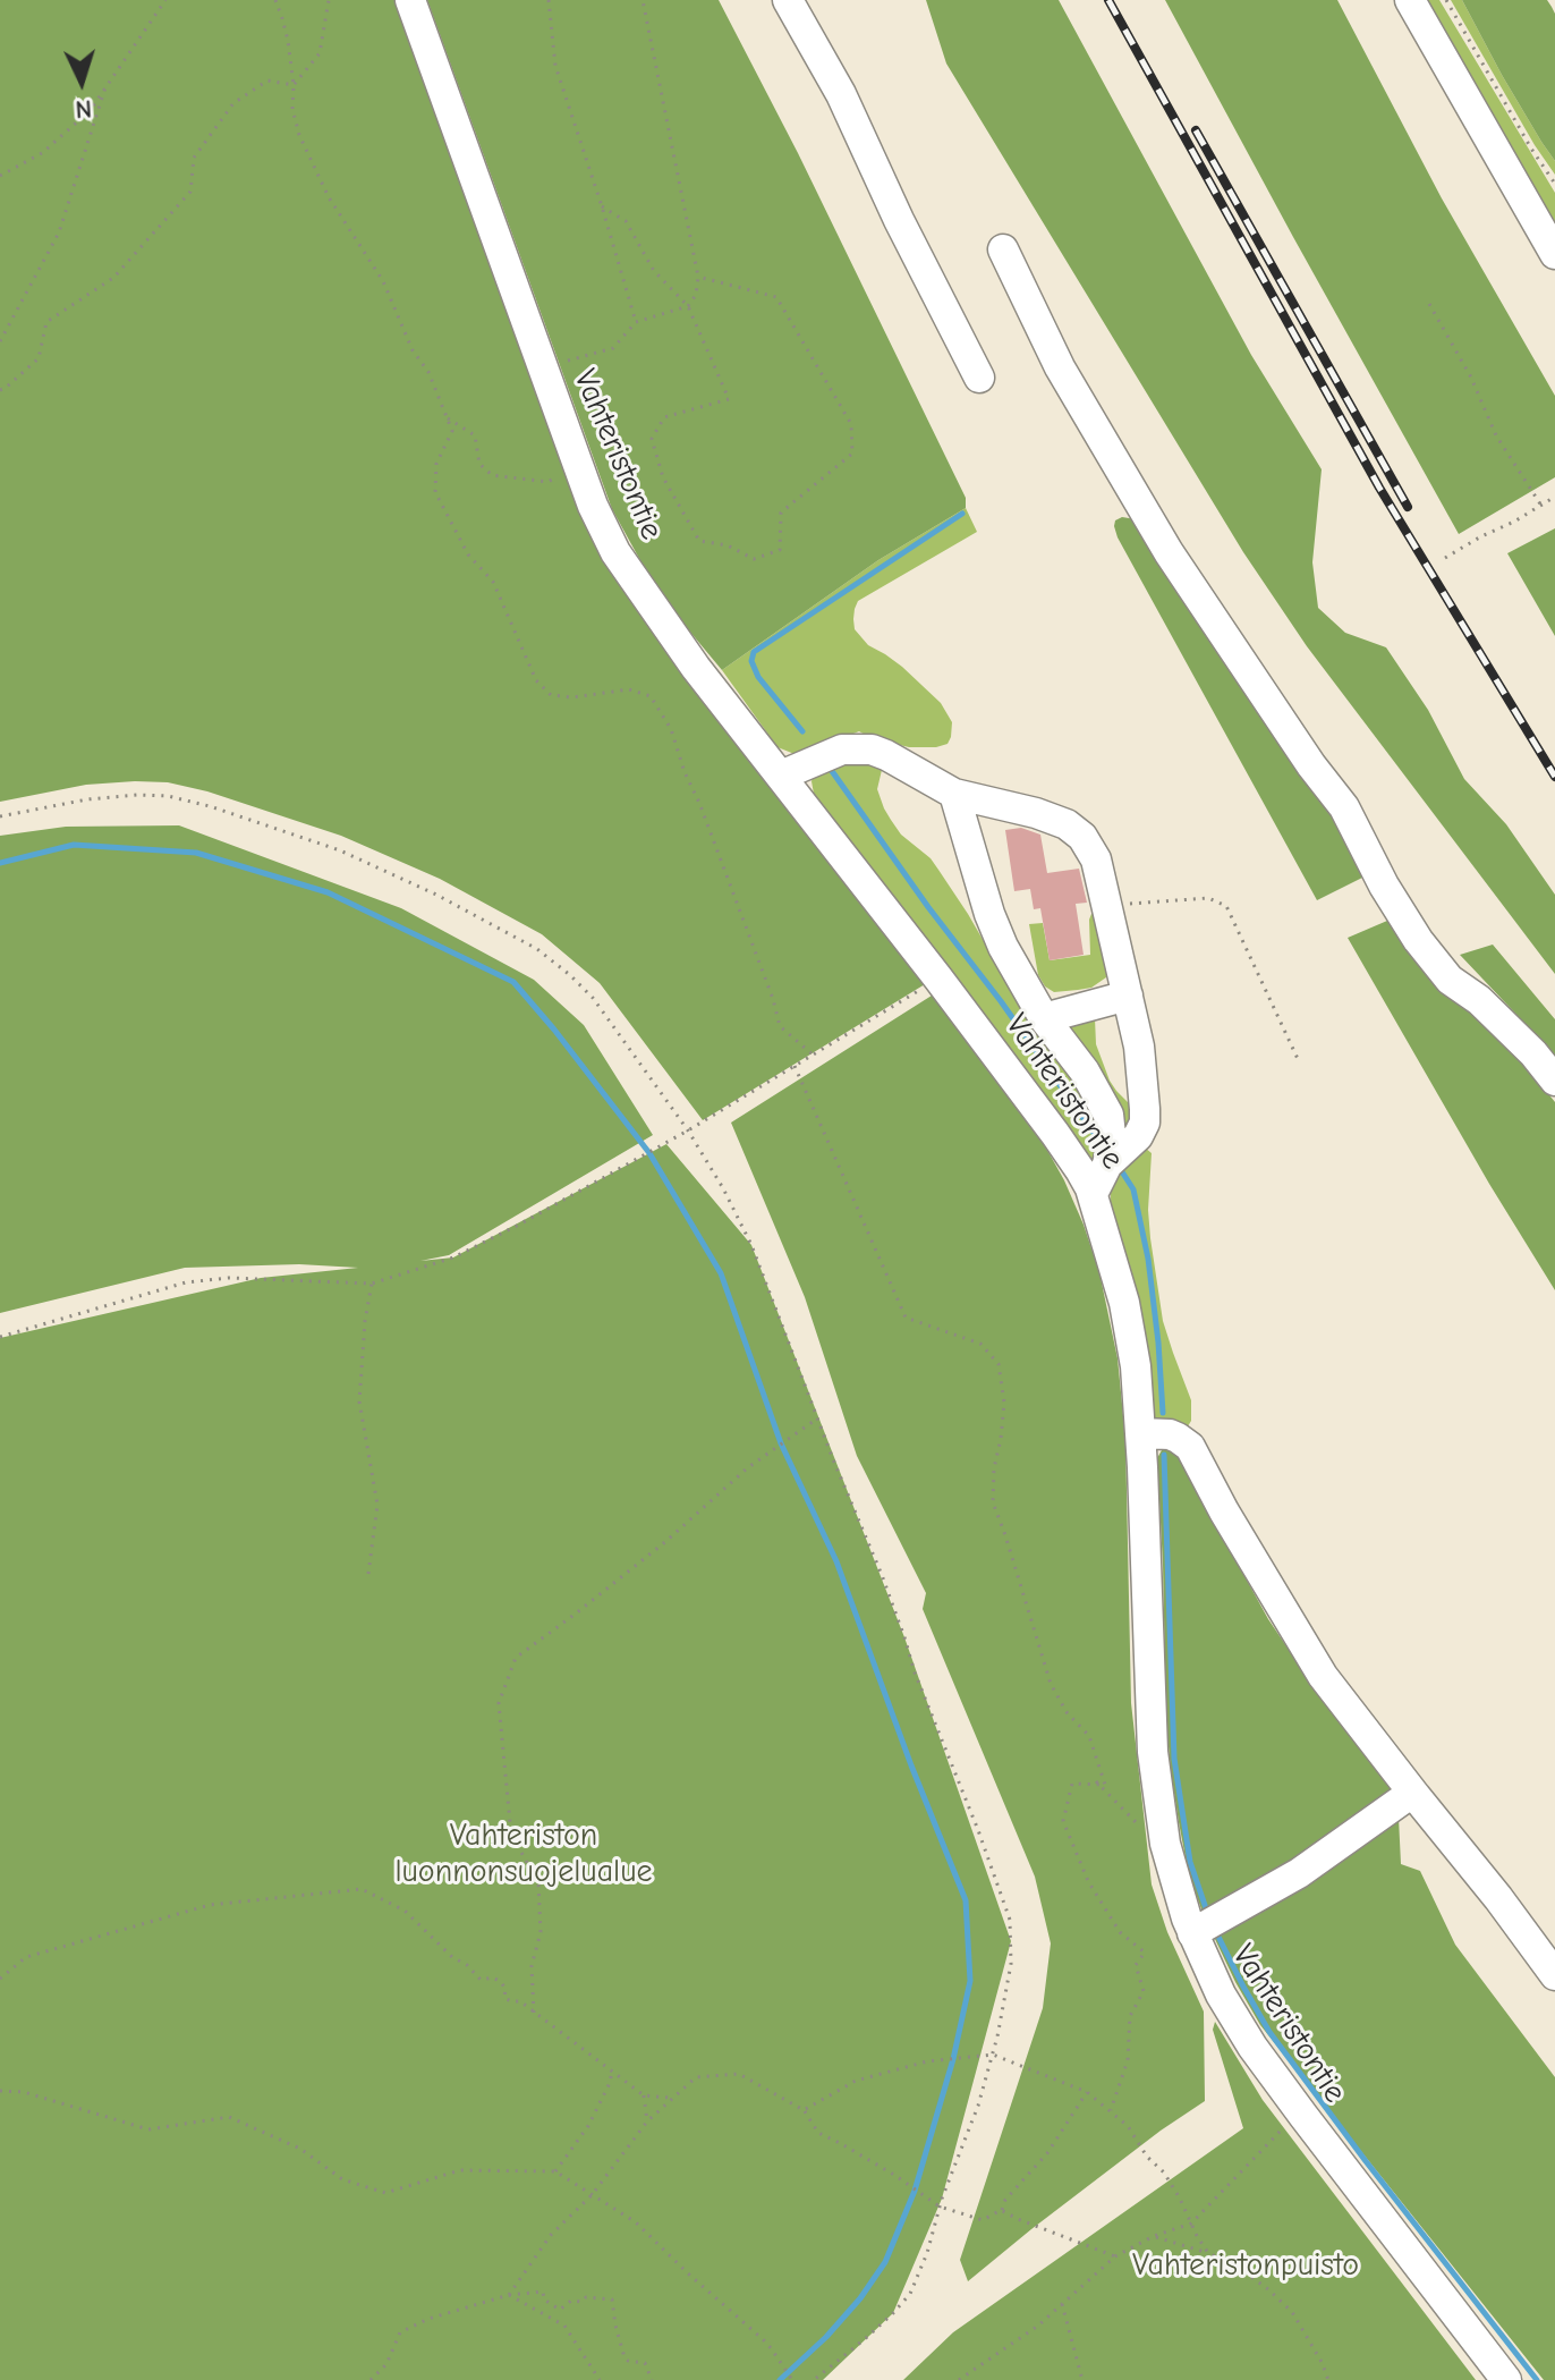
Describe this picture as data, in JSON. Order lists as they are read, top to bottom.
{
  "streets": {
    "street": ["Vahteristontie"]
  },
  "parks": ["Vahteriston luonnonsuojelualue", "Vahteristonpuisto"],
  "north": "bottom"
}
